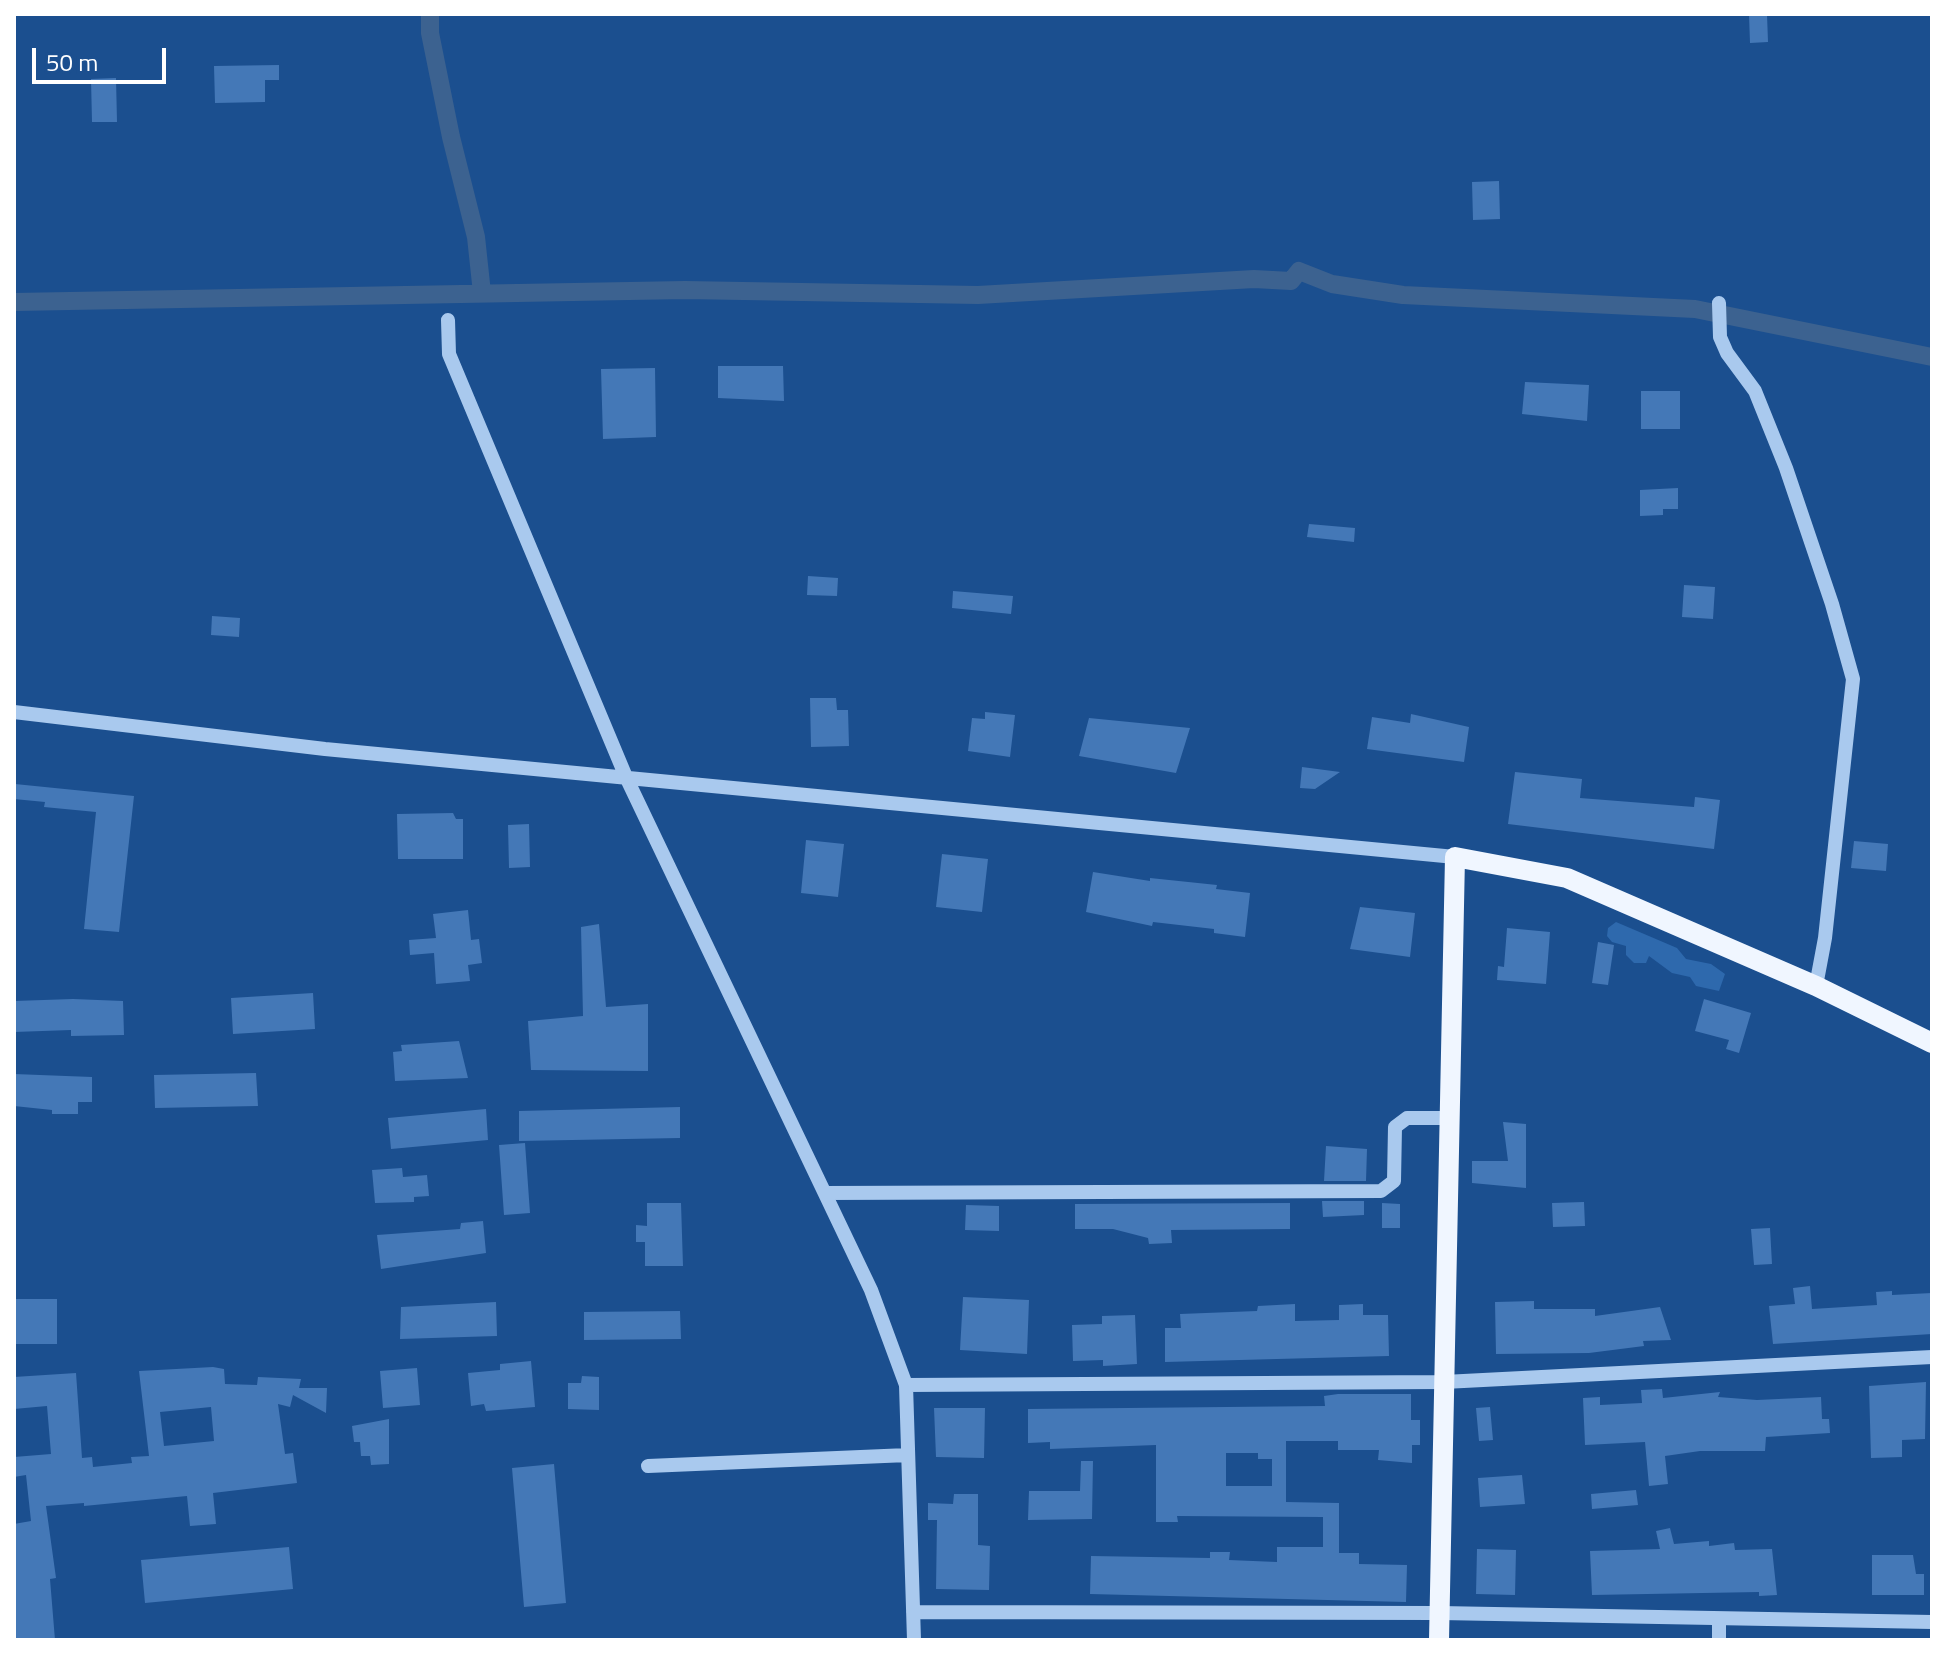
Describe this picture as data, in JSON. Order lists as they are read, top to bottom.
{
  "scale_bar": "50 m"
}
